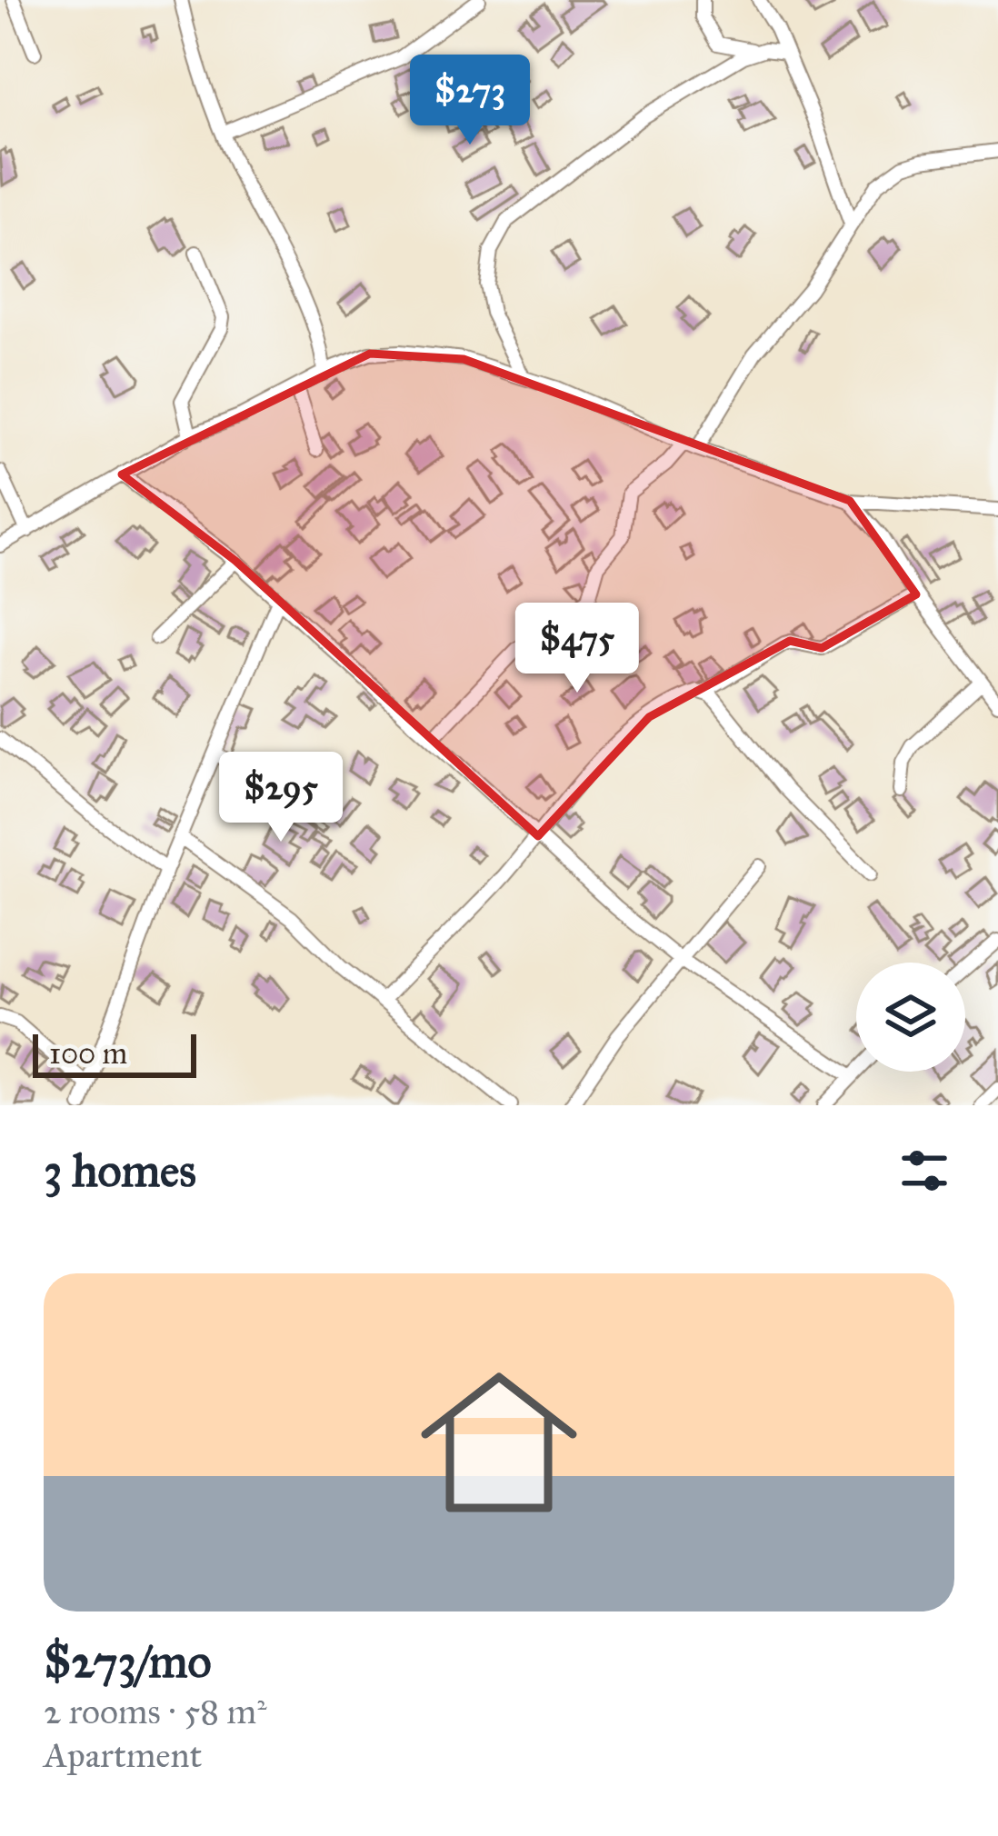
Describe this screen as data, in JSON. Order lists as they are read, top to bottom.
{
  "scale_bar": "100 m",
  "page": {
    "price": ["$273", "$475", "$295"],
    "scale": "100 m",
    "heading": "3 homes",
    "list": [
      {
        "name": "$273/mo",
        "note": "2 rooms · 58 m² · Apartment"
      }
    ]
  }
}
